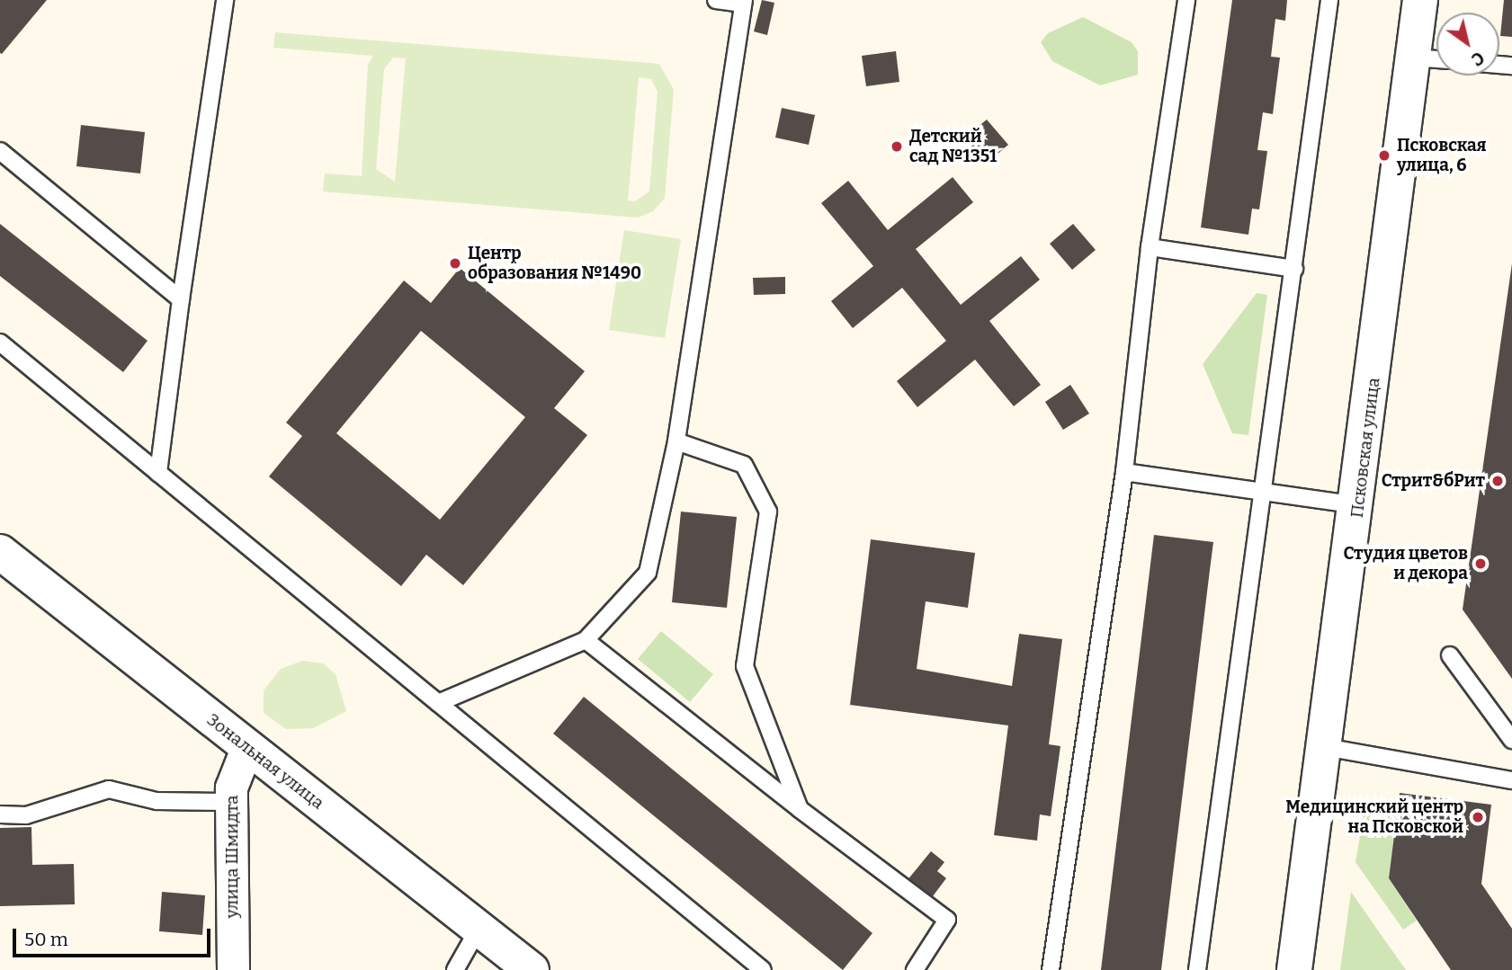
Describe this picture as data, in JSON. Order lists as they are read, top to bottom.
{
  "streets": {
    "street": ["Псковская улица", "Зональная улица", "улица Шмидта"]
  },
  "crossings": [
    ["Зональная улица", "улица Шмидта"]
  ],
  "places": [
    "Детский сад №1351",
    "Псковская улица, 6",
    "Центр образования №1490",
    "Стрит&бРит",
    "Студия цветов и декора",
    "Медицинский центр на Псковской"
  ],
  "scale_bar": "50 m",
  "north": "bottom right"
}
